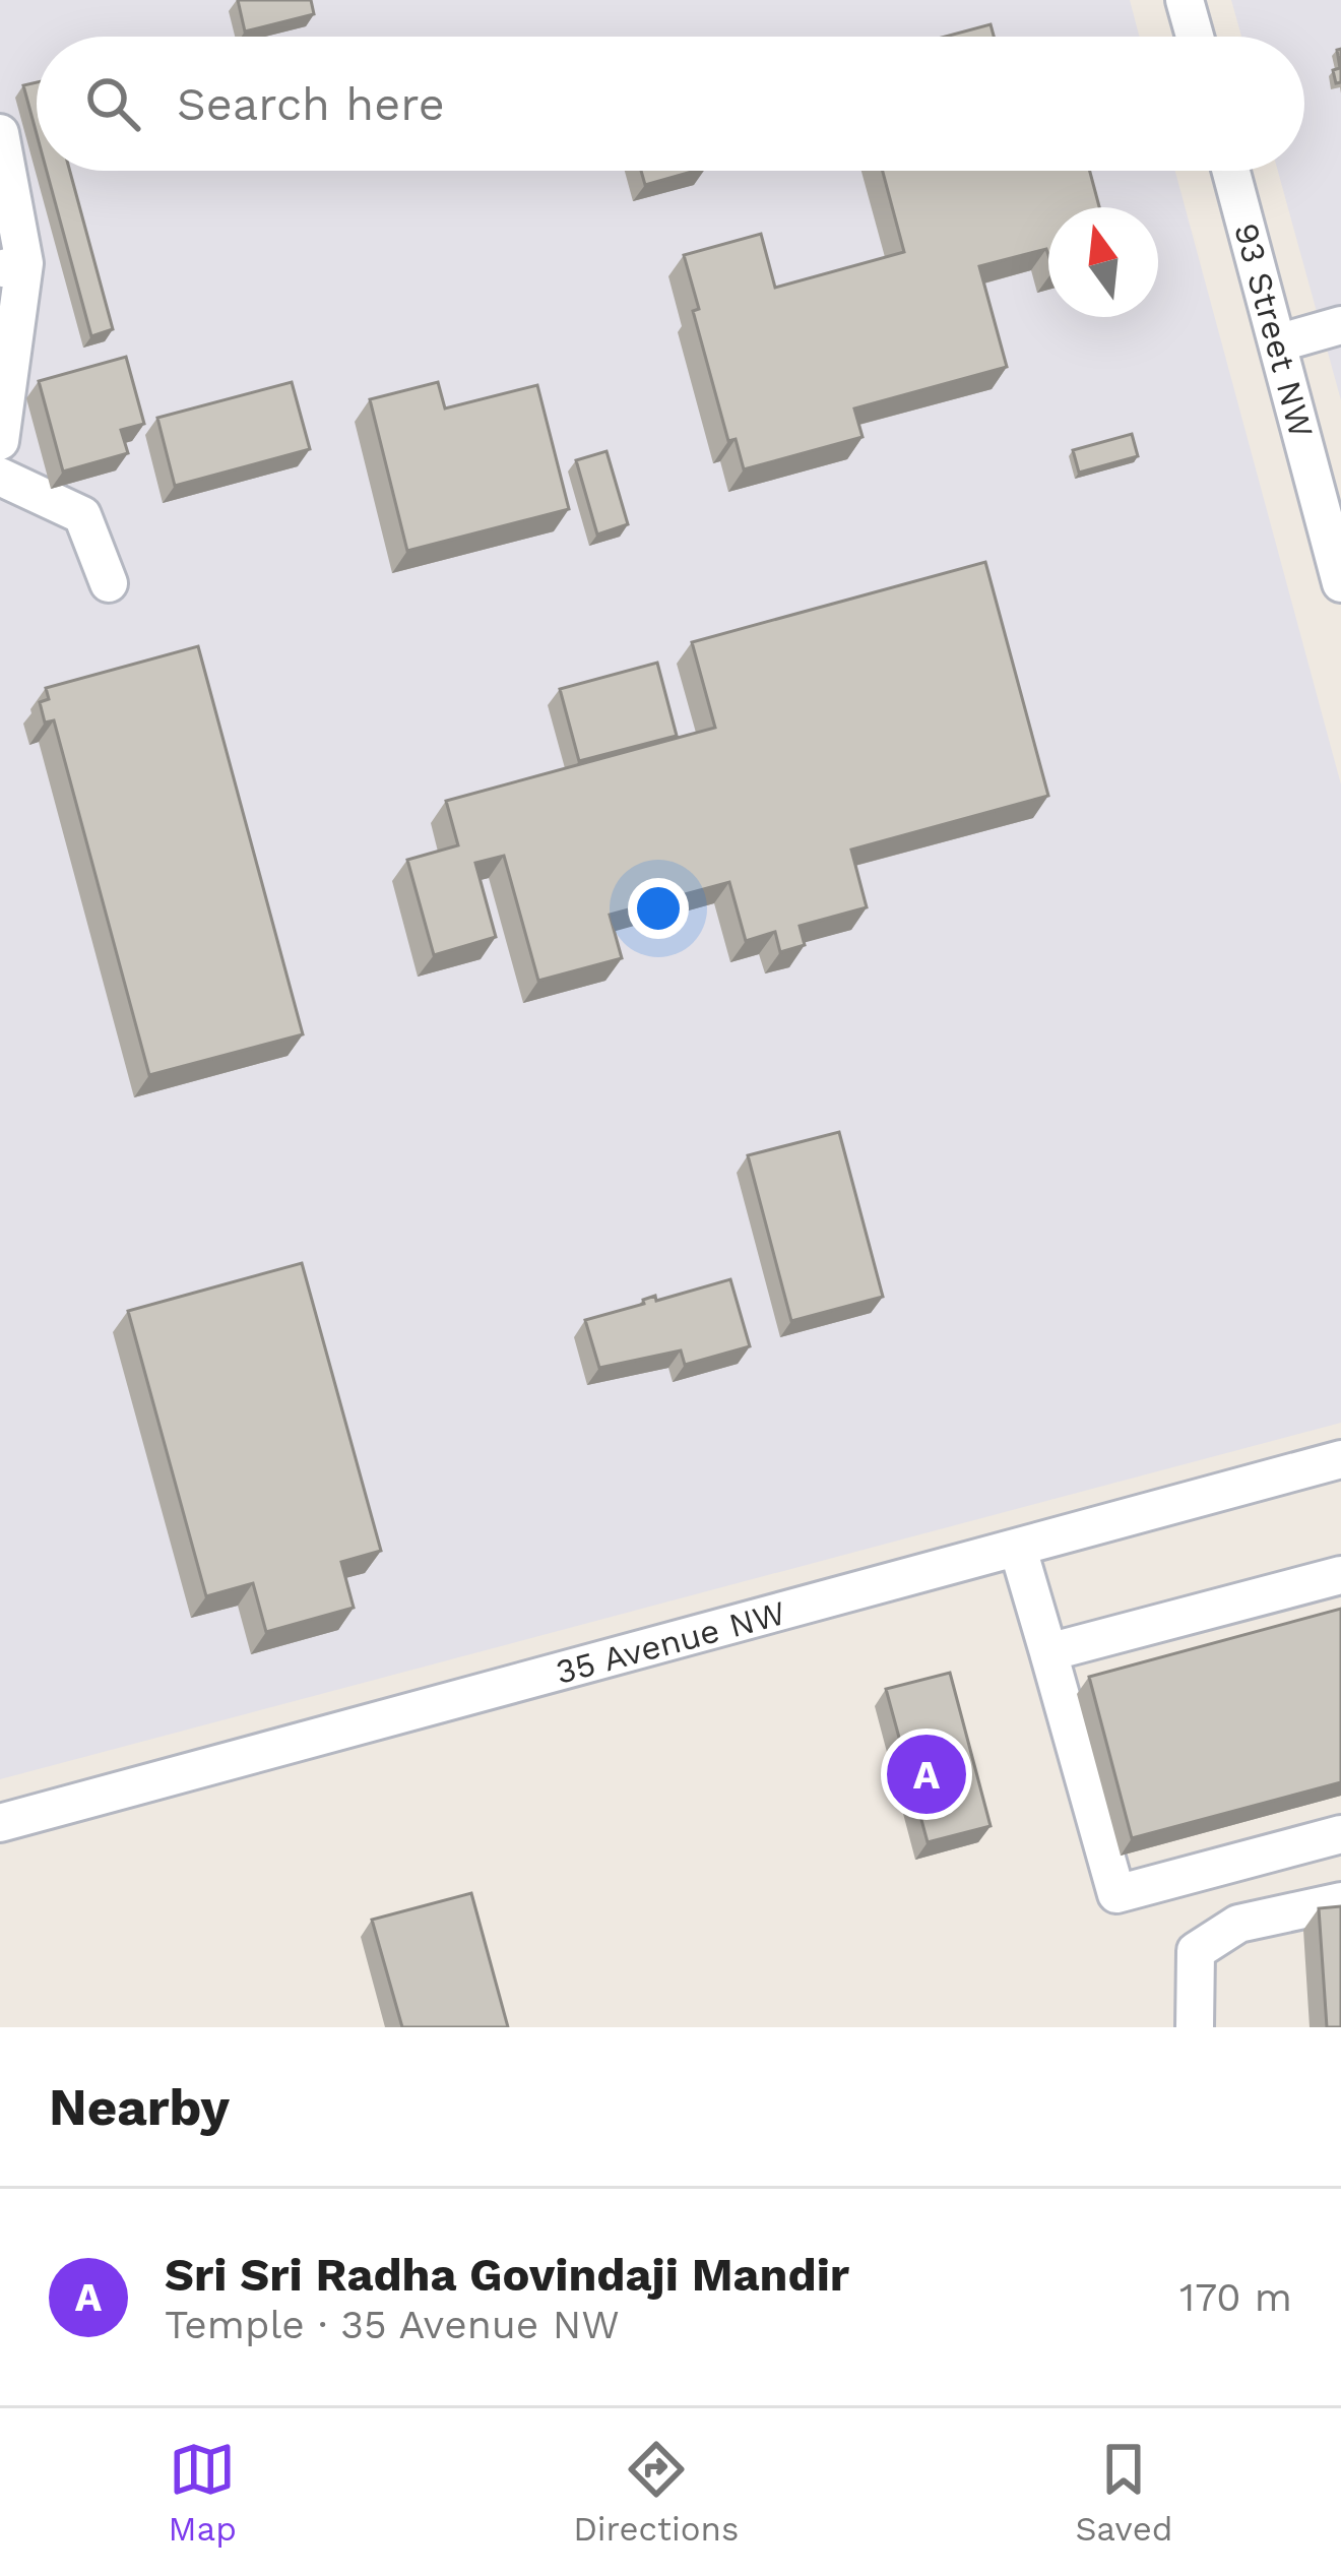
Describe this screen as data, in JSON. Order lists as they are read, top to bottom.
{
  "streets": {
    "street": ["93 Street NW", "35 Avenue NW"]
  },
  "north": "top",
  "page": {
    "search": "Search here",
    "pins": "A",
    "heading": "Nearby",
    "list": [
      {
        "mark": "A",
        "name": "Sri Sri Radha Govindaji Mandir",
        "note": "Temple · 35 Avenue NW",
        "value": "170 m"
      }
    ],
    "nav": ["Map", "Directions", "Saved"]
  }
}
